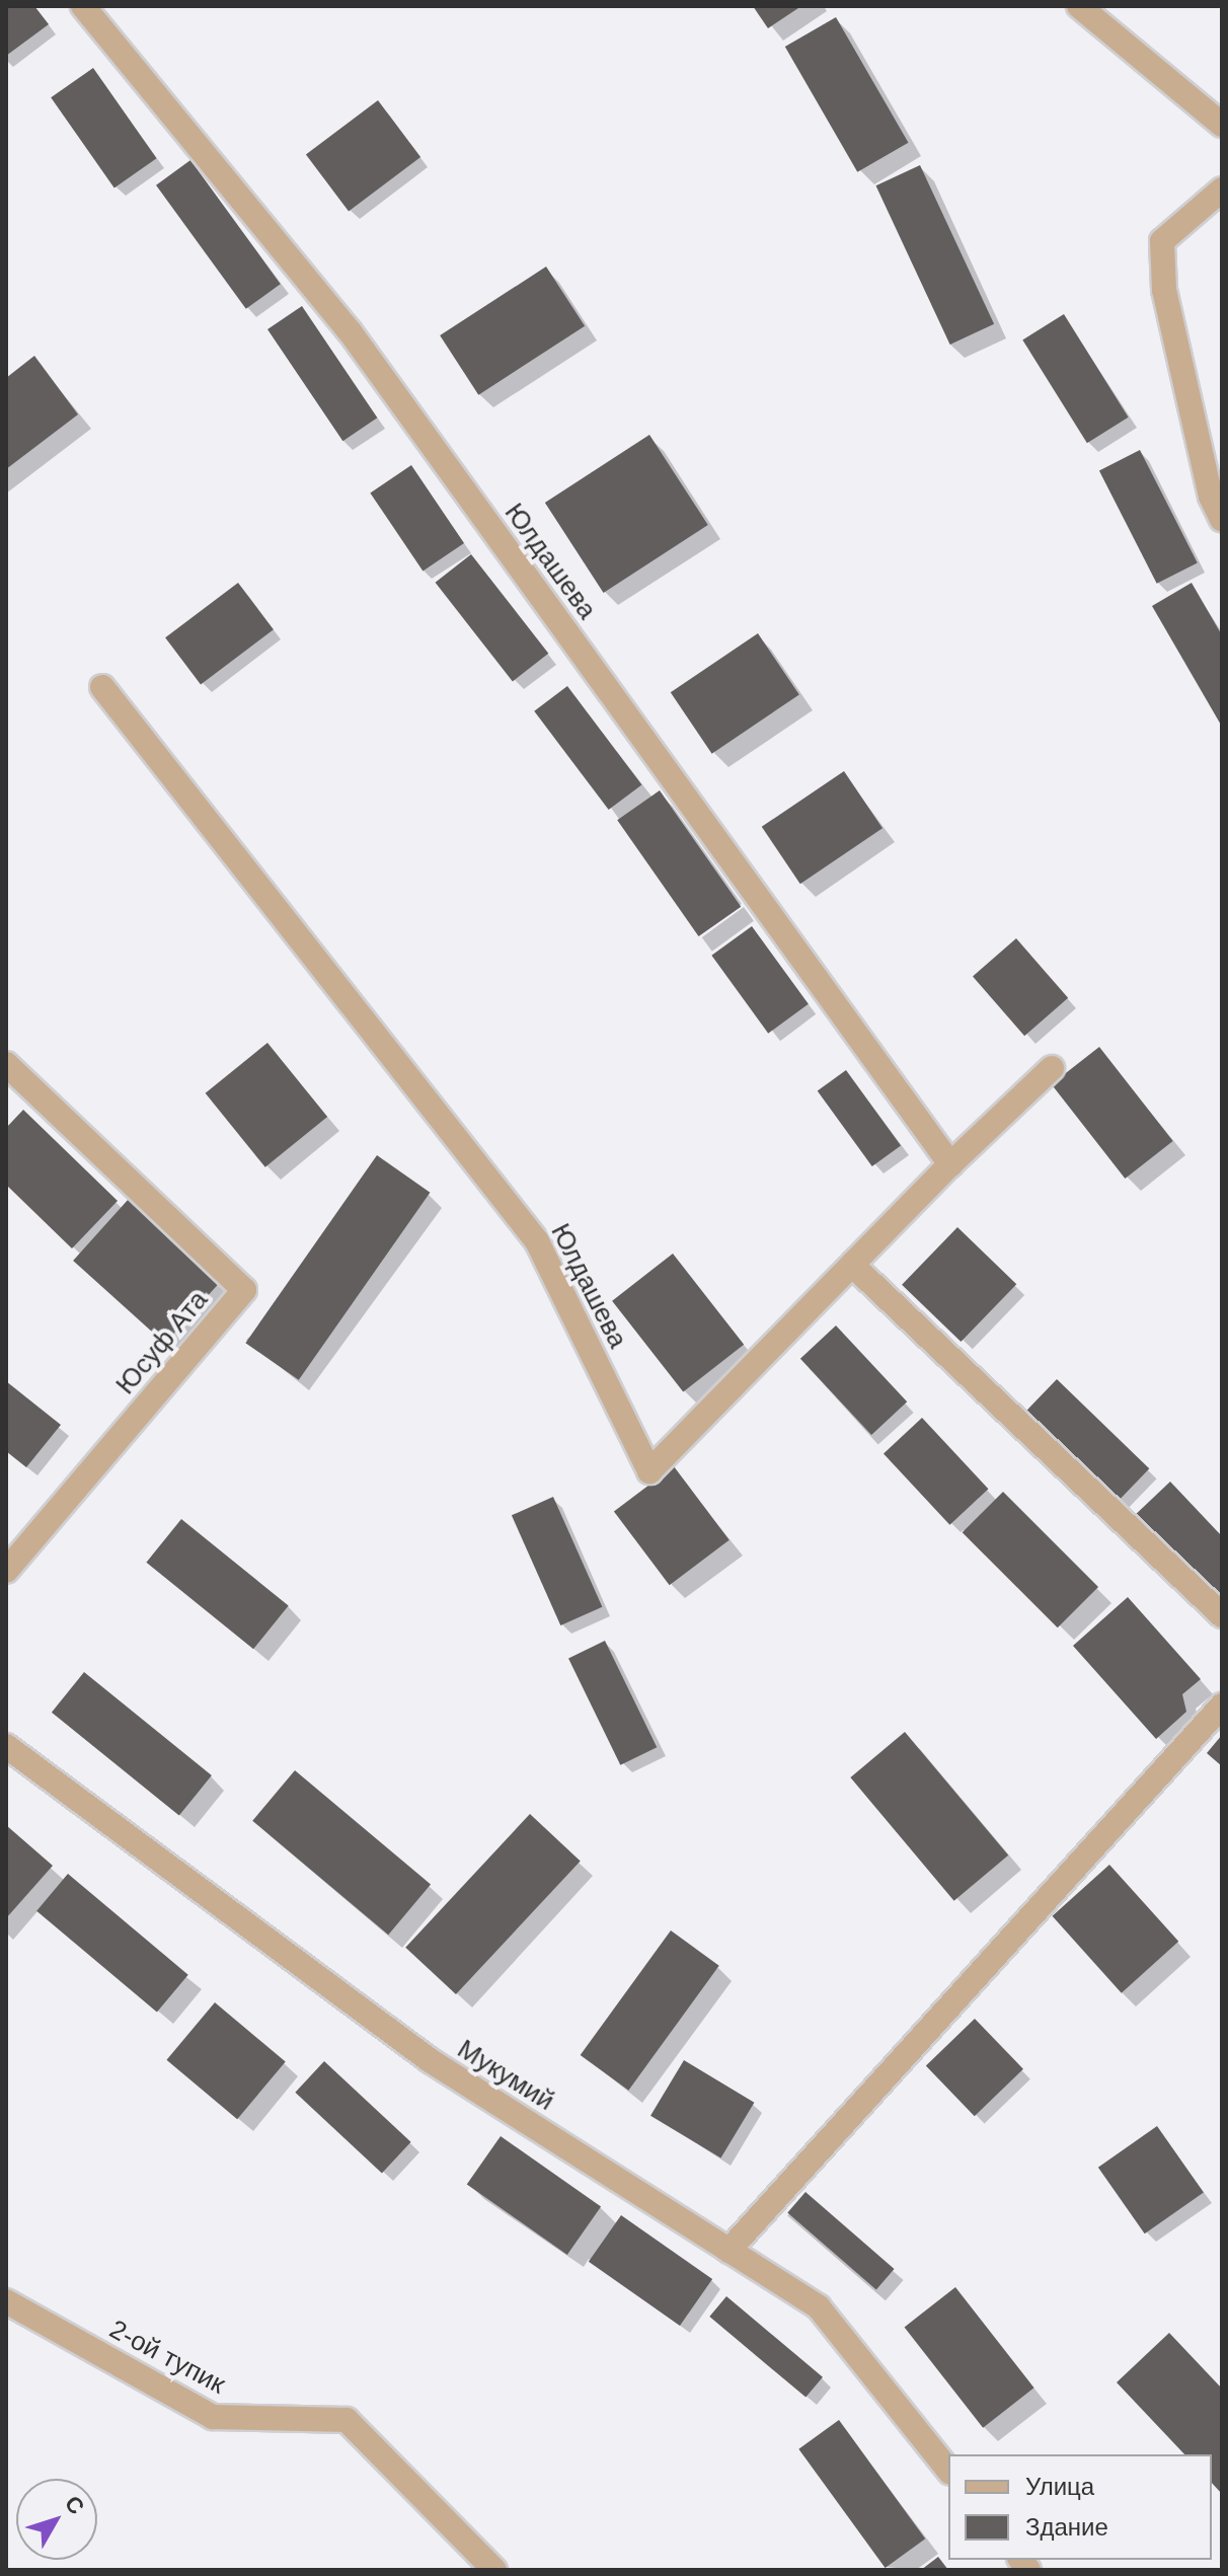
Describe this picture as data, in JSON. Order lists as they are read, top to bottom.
{
  "streets": {
    "street": [
      "Юлдашева",
      "Юсуф Ата",
      "Мукумий",
      "2-ой тупик"
    ]
  },
  "legend": ["Улица", "Здание"],
  "north": "top right"
}
